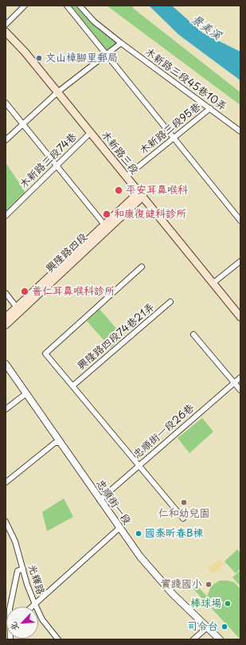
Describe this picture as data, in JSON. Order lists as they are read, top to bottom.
{
  "streets": {
    "main road": ["木新路三段", "興隆路四段"],
    "street": [
      "木新路三段45巷10弄",
      "木新路三段95巷",
      "木新路三段74巷",
      "興隆路四段74巷21弄",
      "忠順街一段26巷",
      "忠順街一段",
      "光輝路"
    ]
  },
  "crossings": [
    ["木新路三段45巷10弄", "木新路三段95巷"],
    ["木新路三段95巷", "木新路三段"],
    ["木新路三段", "木新路三段74巷"],
    ["木新路三段", "興隆路四段"],
    ["忠順街一段26巷", "忠順街一段"]
  ],
  "water": ["景美溪"],
  "places": [
    "文山樟腳里郵局",
    "平安耳鼻喉科",
    "和康復健科診所",
    "普仁耳鼻喉科診所",
    "仁和幼兒園",
    "國泰昕春B棟",
    "實踐國小",
    "棒球場",
    "司令台"
  ],
  "north": "bottom left"
}
